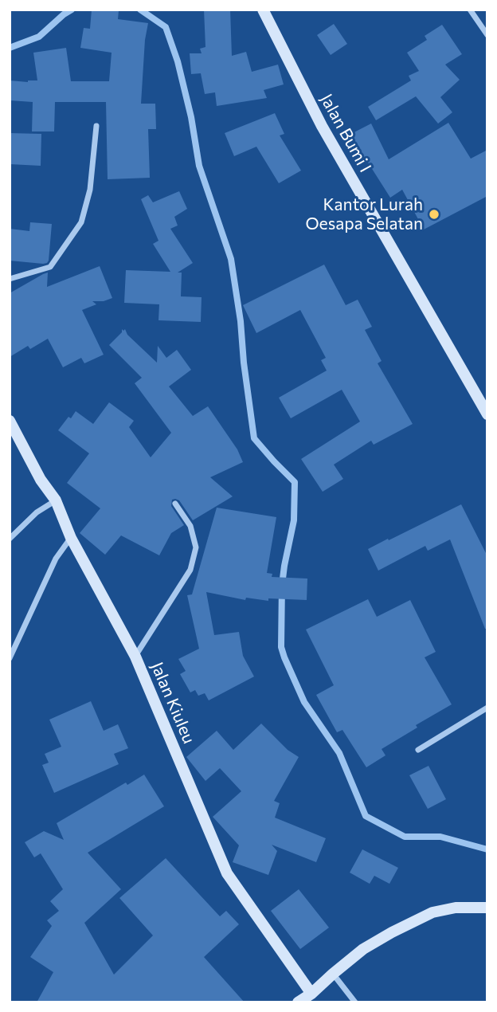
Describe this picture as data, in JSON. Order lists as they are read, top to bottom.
{
  "streets": {
    "street": ["Jalan Bumi I", "Jalan Kiuleu"]
  },
  "places": ["Kantor Lurah Oesapa Selatan"]
}
